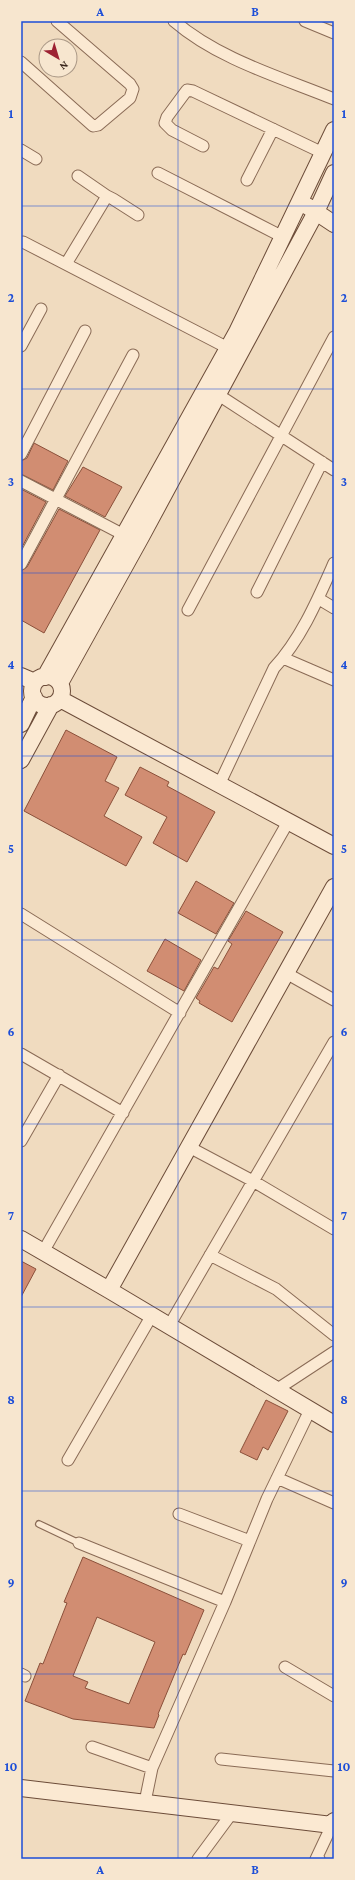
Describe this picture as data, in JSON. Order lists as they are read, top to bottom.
{
  "north": "bottom right",
  "grid": {
    "columns": ["A", "B"],
    "rows": [
      "1",
      "2",
      "3",
      "4",
      "5",
      "6",
      "7",
      "8",
      "9",
      "10"
    ]
  }
}
